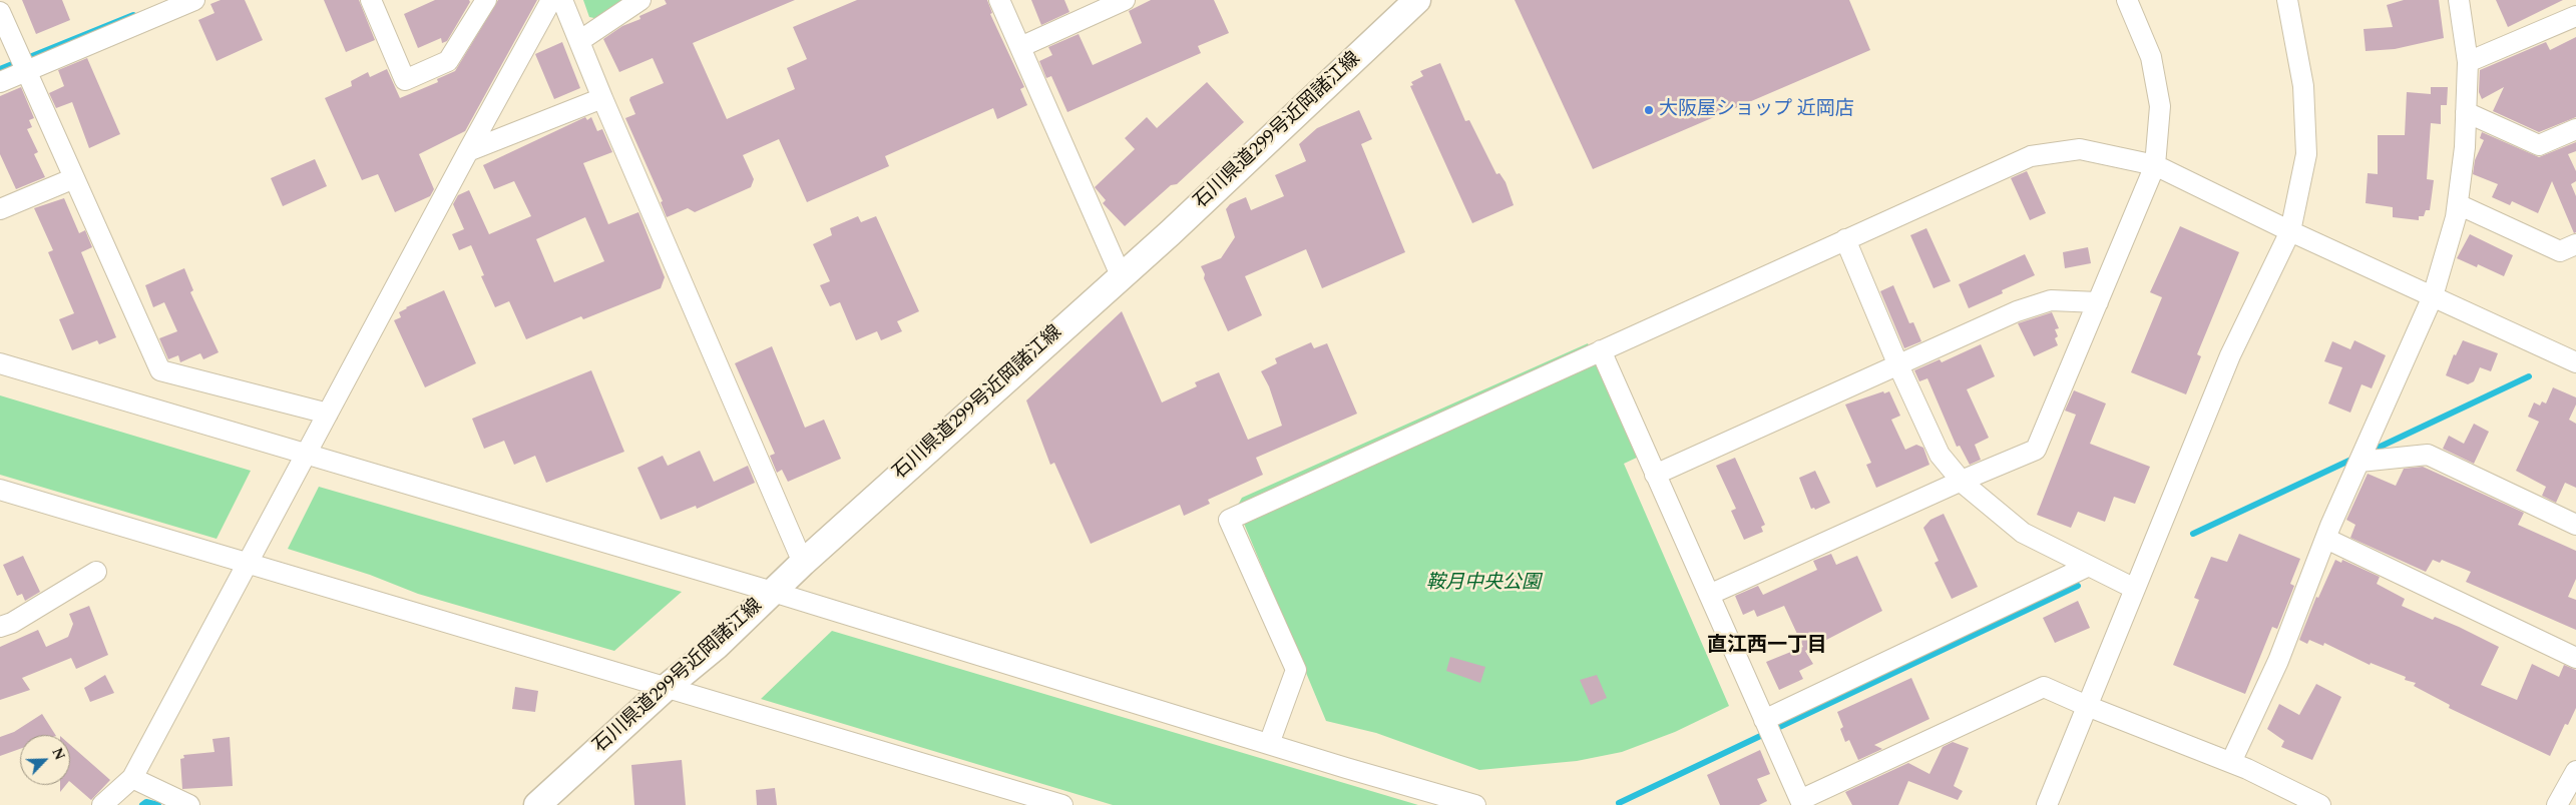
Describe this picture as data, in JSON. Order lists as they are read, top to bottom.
{
  "streets": {
    "main road": ["石川県道299号近岡諸江線"]
  },
  "districts": ["直江西一丁目"],
  "parks": ["鞍月中央公園"],
  "places": ["大阪屋ショップ 近岡店"],
  "north": "top right"
}
